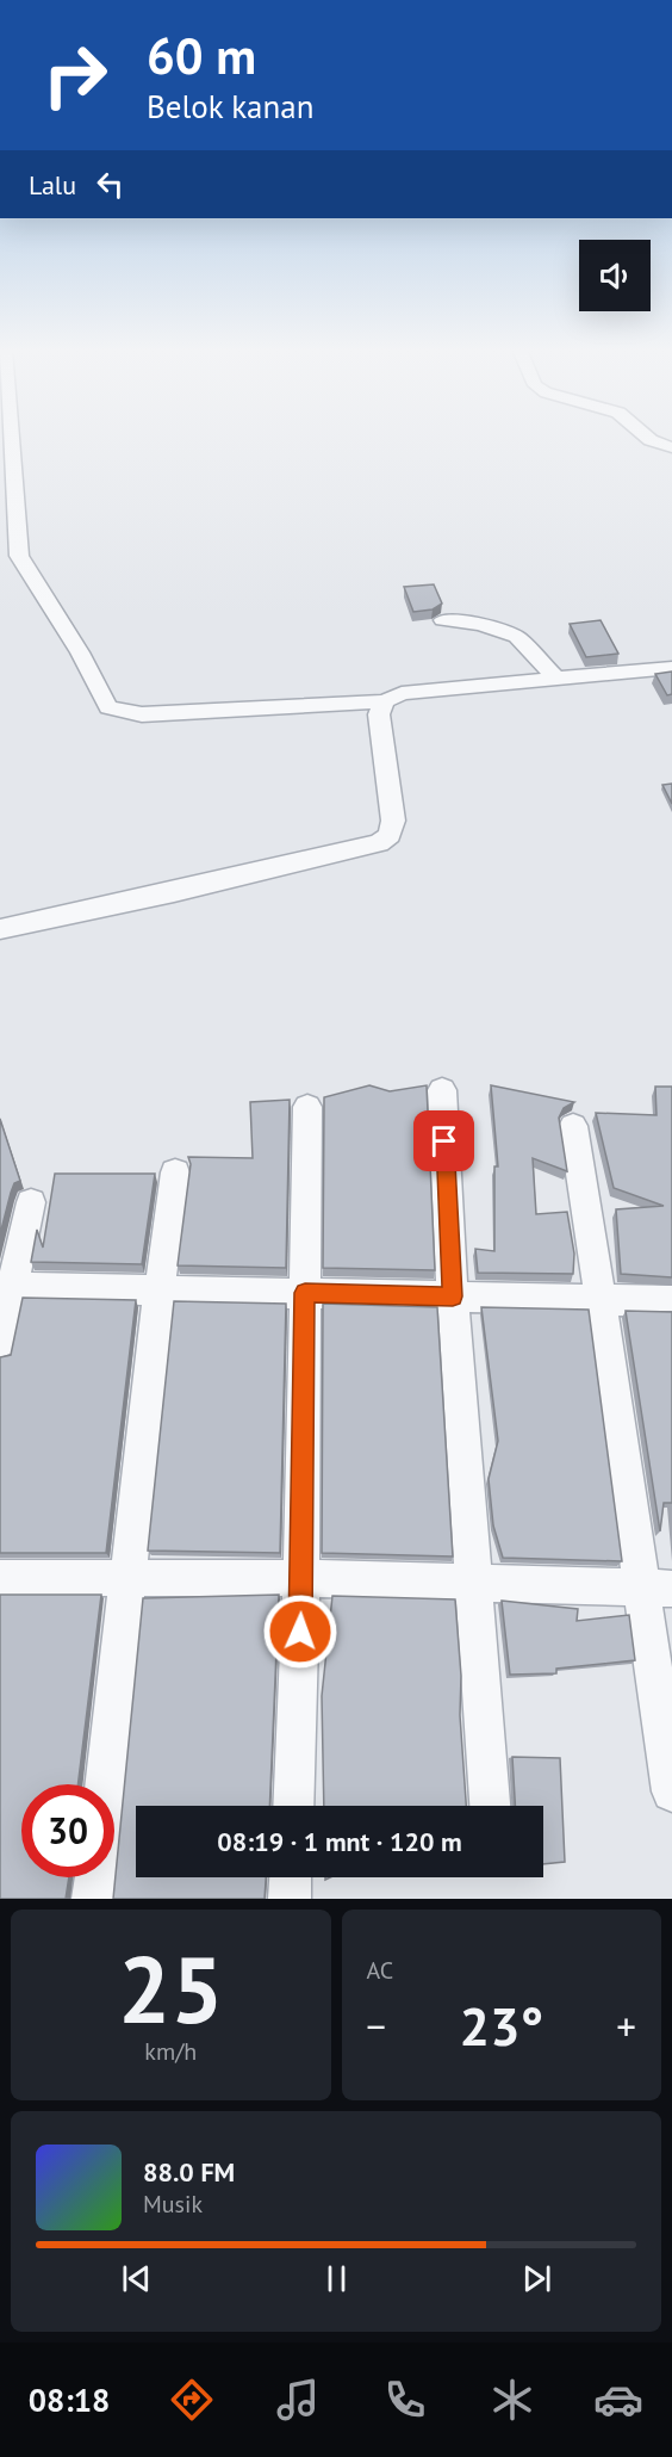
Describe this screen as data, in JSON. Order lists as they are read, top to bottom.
{
  "page": {
    "turn": ["60 m", "Belok kanan"],
    "then": "Lalu",
    "limit": "30",
    "trip": "08:19 · 1 mnt · 120 m",
    "tile": [
      ["25", "km/h"],
      "AC"
    ],
    "heat": ["−", "23°", "+"],
    "song": ["88.0 FM", "Musik"],
    "tabs": "08:18"
  }
}
